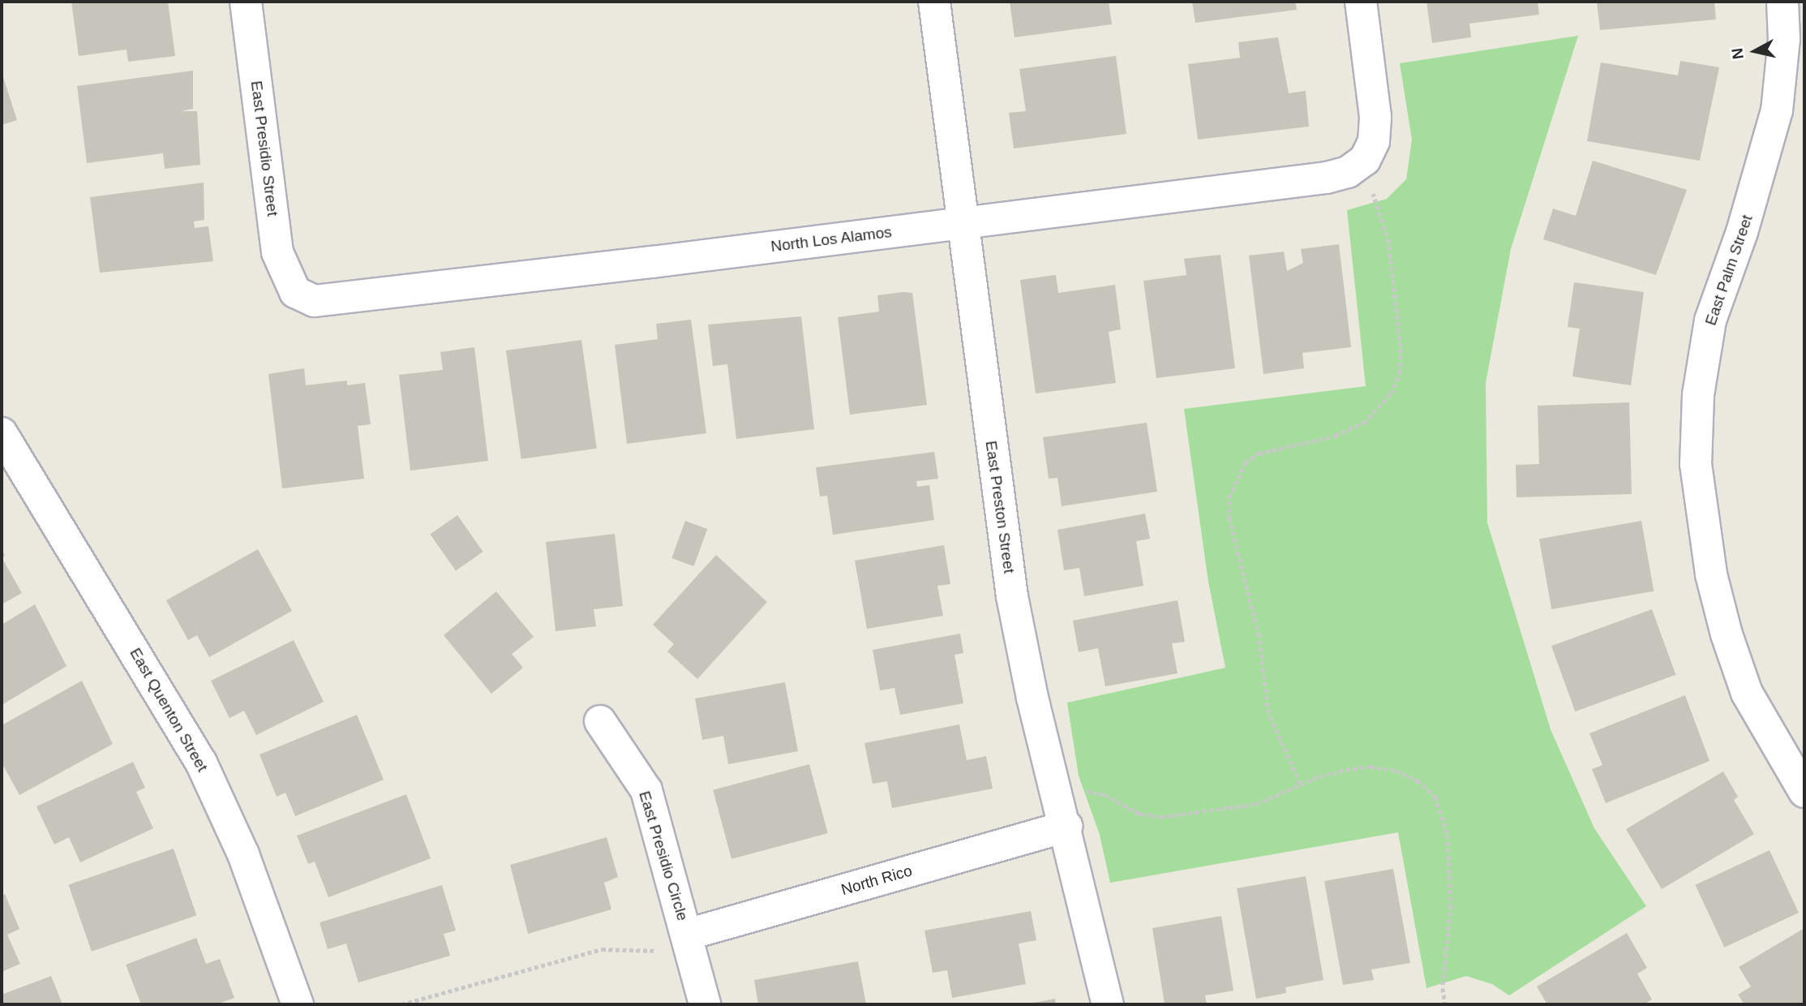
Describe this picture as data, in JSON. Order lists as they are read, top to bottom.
{
  "streets": {
    "street": [
      "East Presidio Street",
      "North Los Alamos",
      "East Palm Street",
      "East Preston Street",
      "East Quenton Street",
      "East Presidio Circle",
      "North Rico"
    ]
  },
  "crossings": [
    ["East Presidio Street", "North Los Alamos"],
    ["North Los Alamos", "East Preston Street"],
    ["East Preston Street", "North Rico"],
    ["East Presidio Circle", "North Rico"]
  ],
  "north": "left"
}
